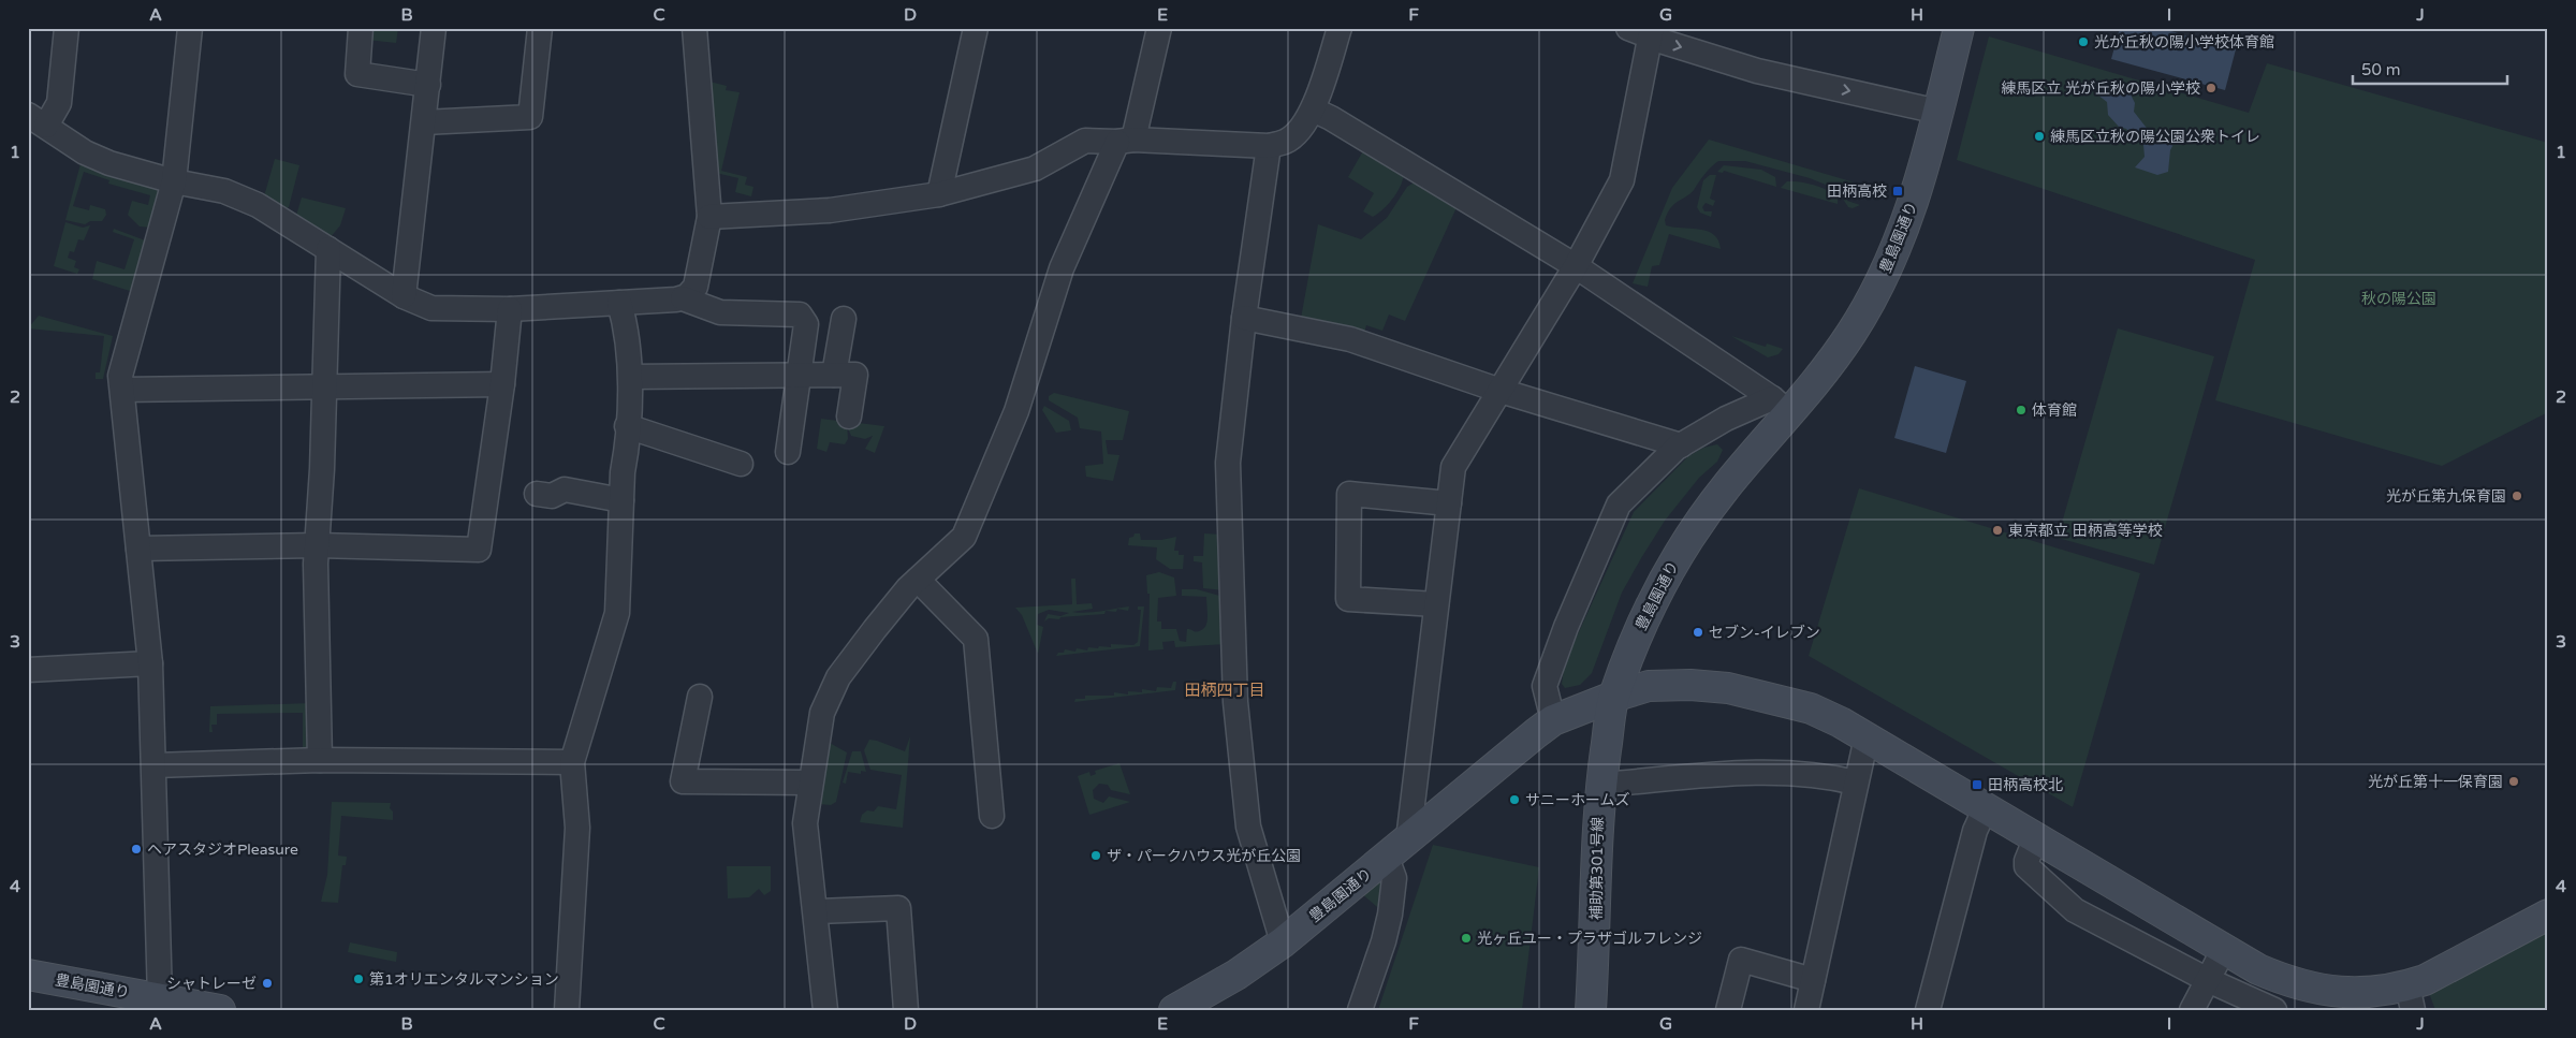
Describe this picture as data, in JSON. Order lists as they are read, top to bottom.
{
  "streets": {
    "street": ["豊島園通り", "補助第301号線"]
  },
  "crossings": [
    ["豊島園通り", "補助第301号線"]
  ],
  "districts": ["田柄四丁目"],
  "parks": ["秋の陽公園"],
  "places": {
    "other": [
      "光が丘秋の陽小学校体育館",
      "練馬区立 光が丘秋の陽小学校",
      "練馬区立秋の陽公園公衆トイレ",
      "体育館",
      "光が丘第九保育園",
      "東京都立 田柄高等学校",
      "セブン-イレブン",
      "光が丘第十一保育園",
      "サニーホームズ",
      "ヘアスタジオPleasure",
      "ザ・パークハウス光が丘公園",
      "光ヶ丘ユー・プラザゴルフレンジ",
      "第1オリエンタルマンション",
      "シャトレーゼ"
    ],
    "transit": ["田柄高校", "田柄高校北"]
  },
  "scale_bar": "50 m",
  "grid": {
    "columns": [
      "A",
      "B",
      "C",
      "D",
      "E",
      "F",
      "G",
      "H",
      "I",
      "J"
    ],
    "rows": [
      "1",
      "2",
      "3",
      "4"
    ]
  }
}
